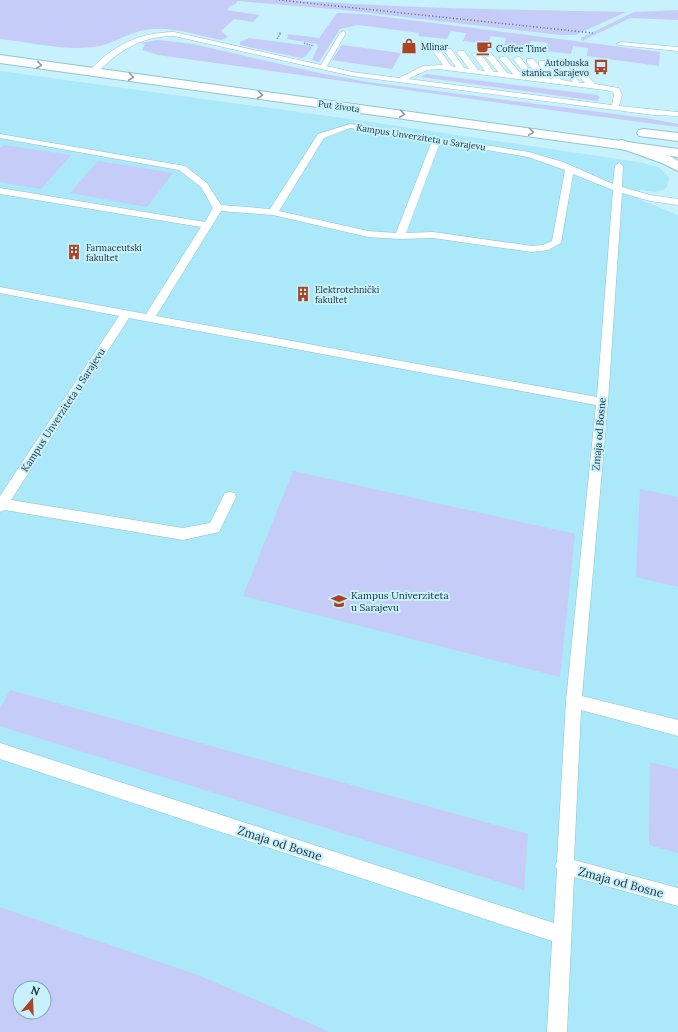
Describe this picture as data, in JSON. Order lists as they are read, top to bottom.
{
  "streets": {
    "street": ["Put života"],
    "lane": ["Kampus Unverziteta u Sarajevu", "Zmaja od Bosne"]
  },
  "crossings": [
    ["Kampus Unverziteta u Sarajevu", "Zmaja od Bosne"]
  ],
  "one_way": ["Put života"],
  "places": {
    "shop": ["Mlinar"],
    "cafe": ["Coffee Time"],
    "bus stop": ["Autobuska stanica Sarajevo"],
    "building": ["Farmaceutski fakultet", "Elektrotehnički fakultet"],
    "school or university": ["Kampus Univerziteta u Sarajevu"]
  },
  "north": "top"
}
